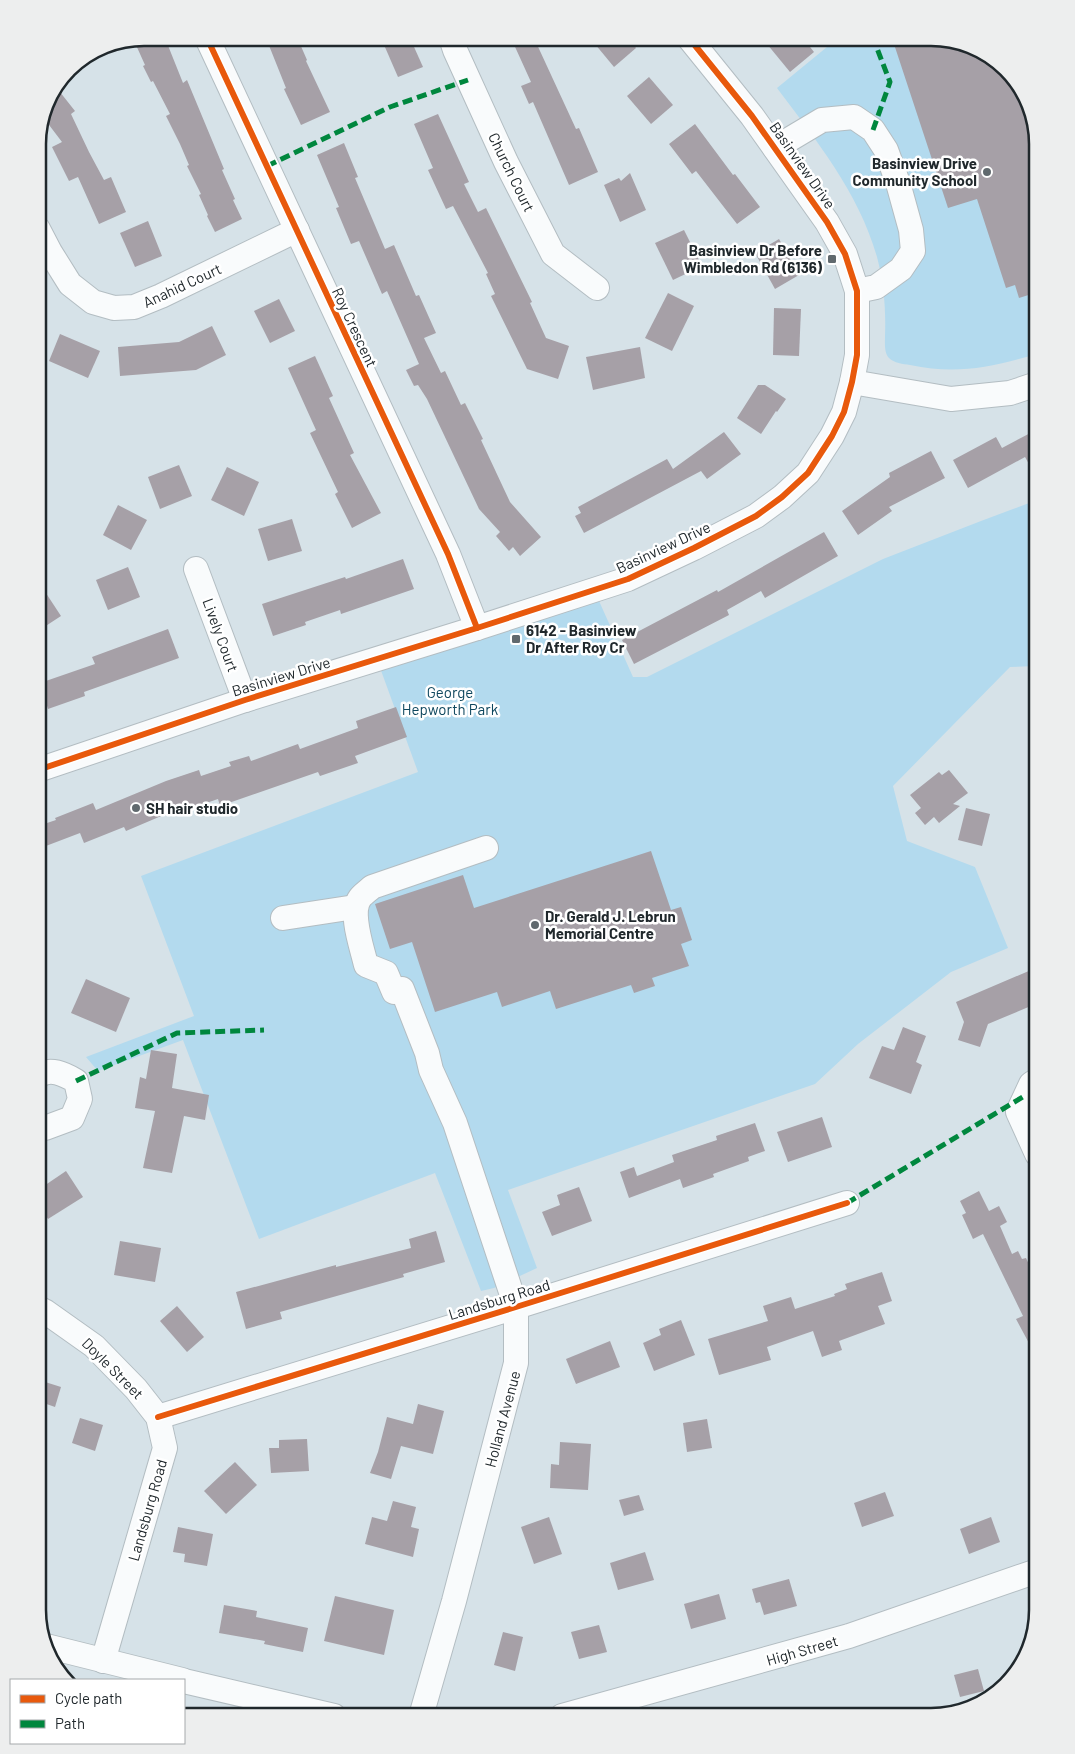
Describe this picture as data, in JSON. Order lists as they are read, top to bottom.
{
  "streets": {
    "street": [
      "Basinview Drive",
      "Church Court",
      "Anahid Court",
      "Roy Crescent",
      "Lively Court",
      "Landsburg Road",
      "Doyle Street",
      "Holland Avenue",
      "High Street"
    ]
  },
  "crossings": [
    ["Basinview Drive", "Roy Crescent"],
    ["Basinview Drive", "Lively Court"],
    ["Anahid Court", "Roy Crescent"],
    ["Landsburg Road", "Doyle Street"],
    ["Landsburg Road", "Holland Avenue"]
  ],
  "parks": ["George Hepworth Park"],
  "places": {
    "other": ["Basinview Drive Community School", "SH hair studio", "Dr. Gerald J. Lebrun Memorial Centre"],
    "transit": ["Basinview Dr Before Wimbledon Rd (6136)", "6142 - Basinview Dr After Roy Cr"]
  },
  "legend": ["Cycle path", "Path"]
}
